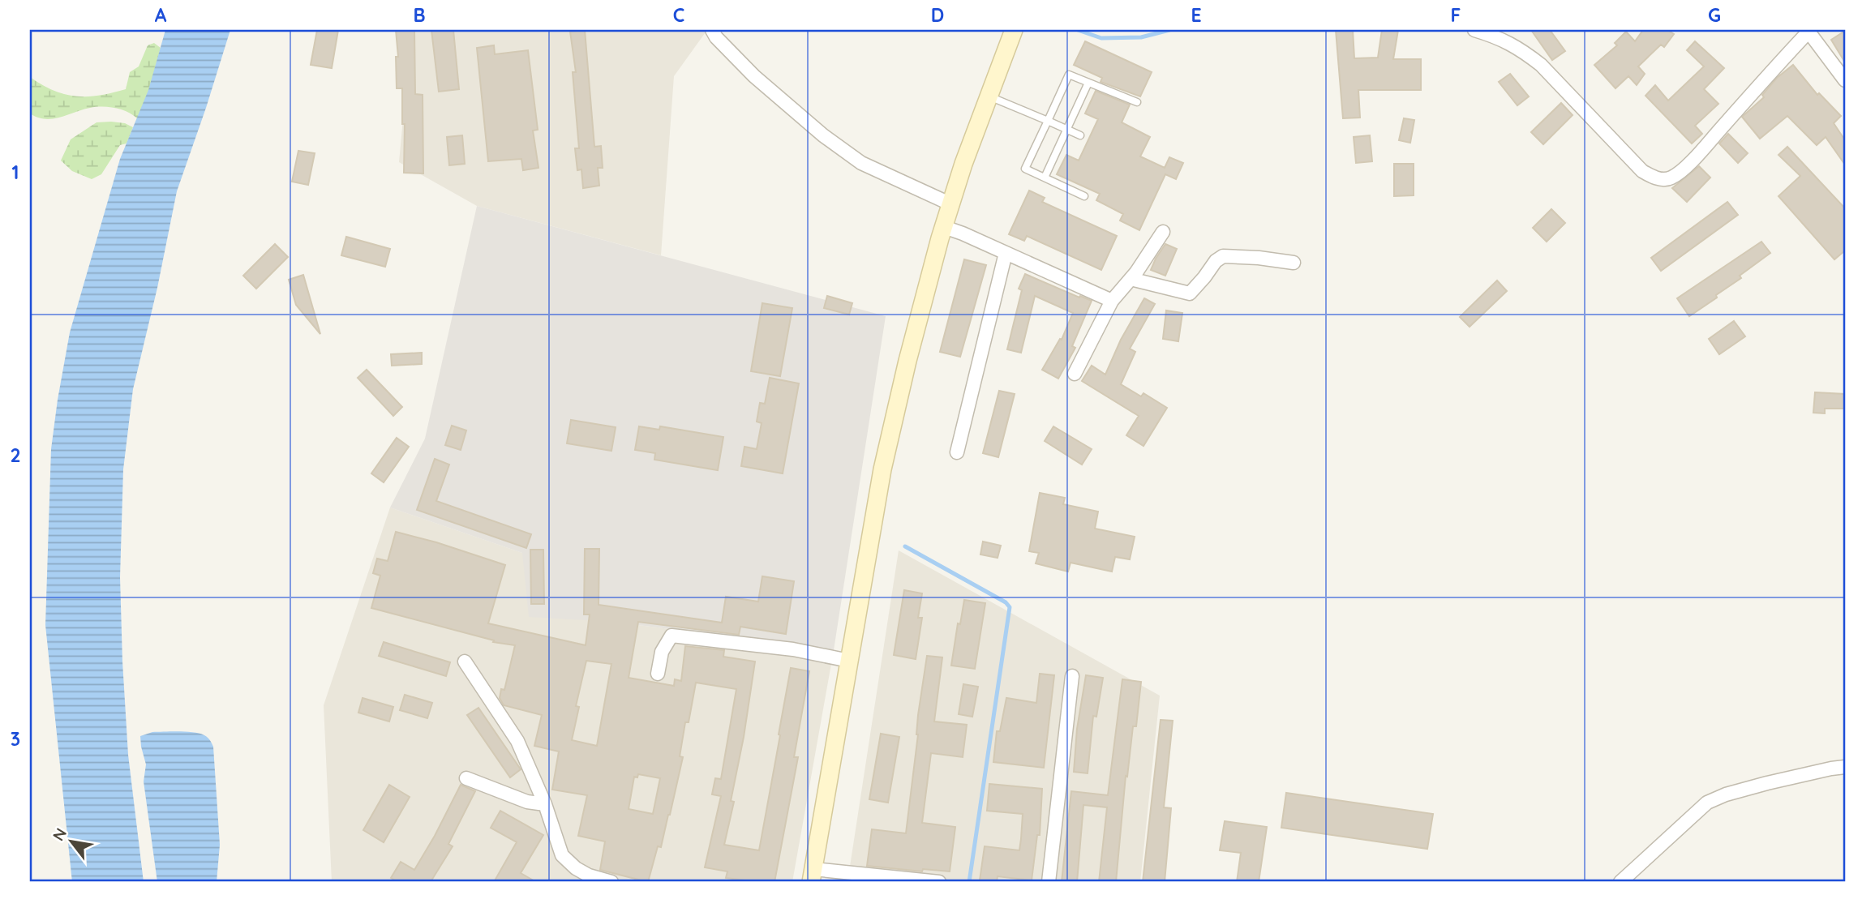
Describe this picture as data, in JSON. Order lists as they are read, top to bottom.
{
  "north": "top left",
  "grid": {
    "columns": [
      "A",
      "B",
      "C",
      "D",
      "E",
      "F",
      "G"
    ],
    "rows": ["1", "2", "3"]
  }
}
